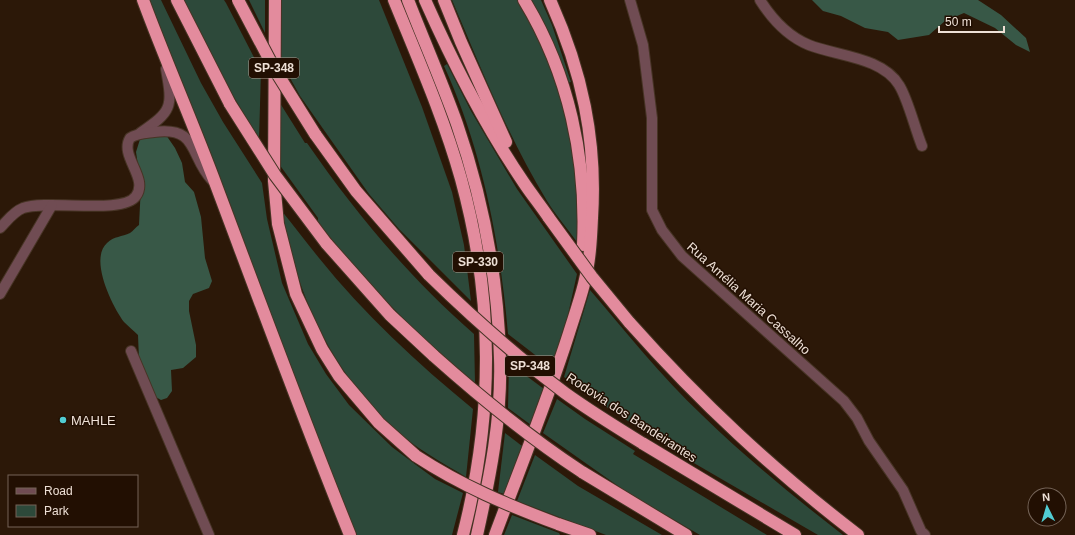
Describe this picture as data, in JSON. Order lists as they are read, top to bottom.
{
  "streets": {
    "highway": ["SP-348", "SP-330", "Rodovia dos Bandeirantes"],
    "street": ["Rua Amélia Maria Cassalho"]
  },
  "places": ["MAHLE"],
  "legend": ["Road", "Park"],
  "scale_bar": "50 m",
  "north": "top"
}
